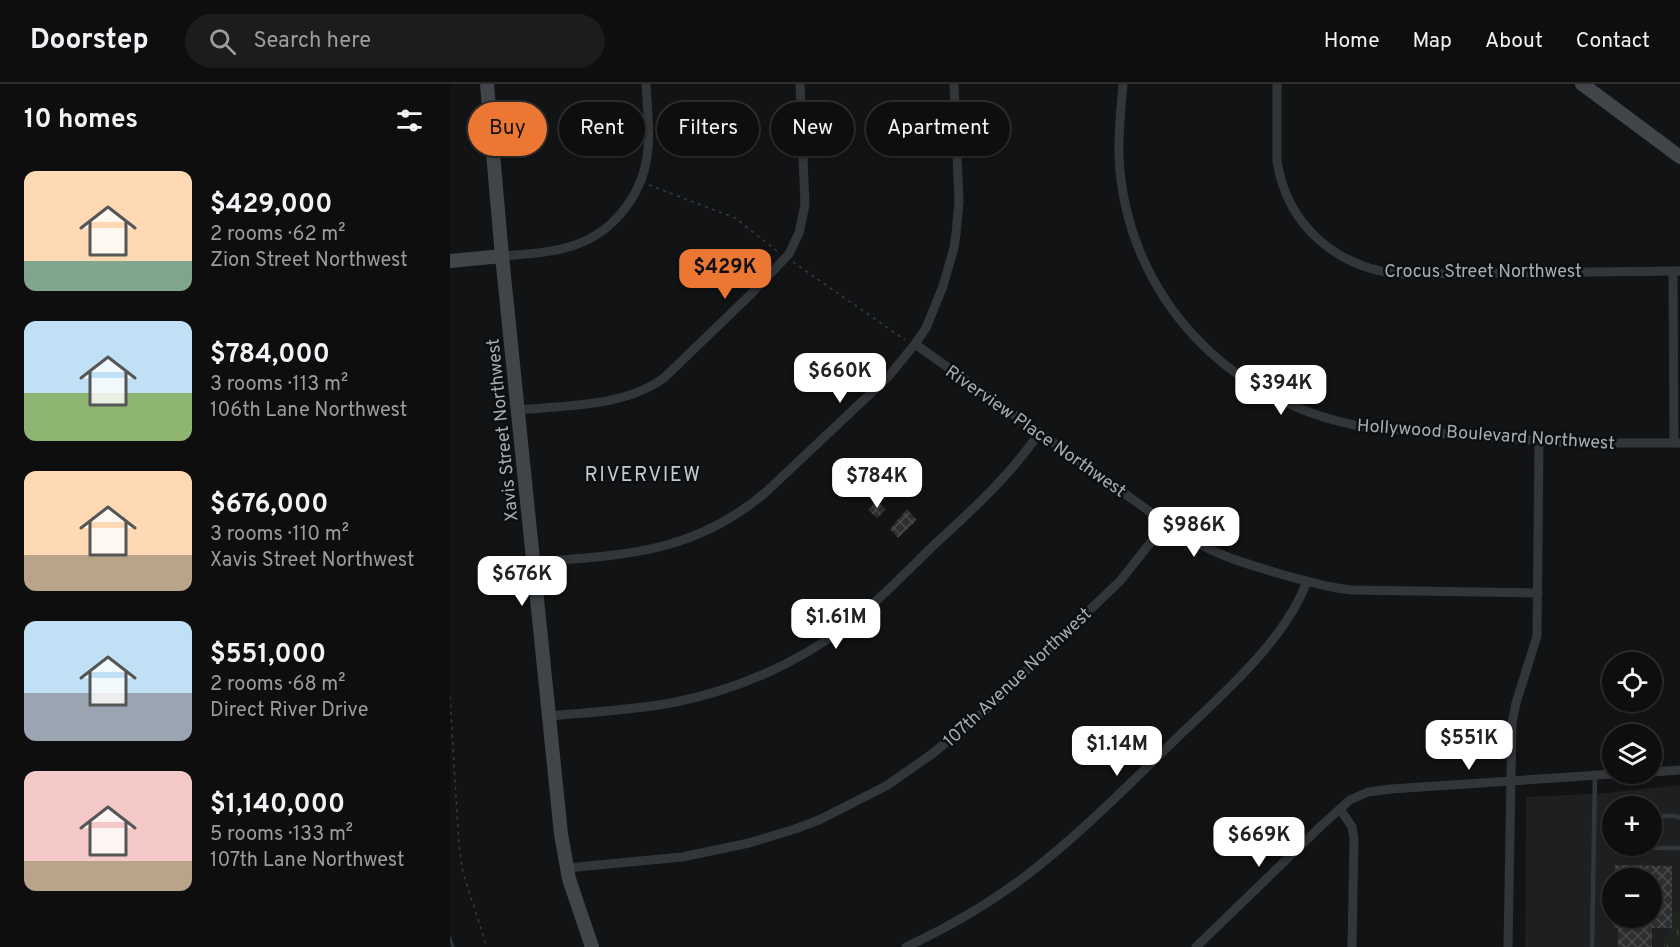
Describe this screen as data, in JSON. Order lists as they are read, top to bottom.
{
  "streets": {
    "street": [
      "Crocus Street Northwest",
      "Xavis Street Northwest",
      "Riverview Place Northwest",
      "Hollywood Boulevard Northwest",
      "107th Avenue Northwest"
    ]
  },
  "crossings": [
    ["Xavis Street Northwest", "107th Avenue Northwest"],
    ["Riverview Place Northwest", "107th Avenue Northwest"]
  ],
  "districts": ["RIVERVIEW"],
  "page": {
    "header": "Doorstep",
    "search": "Search here",
    "nav": [
      "Home",
      "Map",
      "About",
      "Contact"
    ],
    "heading": "10 homes",
    "chip": [
      "Buy",
      "Rent",
      "Filters",
      "New",
      "Apartment"
    ],
    "list": [
      {
        "name": "$429,000",
        "note": "2 rooms · 62 m² · Zion Street Northwest"
      },
      {
        "name": "$784,000",
        "note": "3 rooms · 113 m² · 106th Lane Northwest"
      },
      {
        "name": "$676,000",
        "note": "3 rooms · 110 m² · Xavis Street Northwest"
      },
      {
        "name": "$551,000",
        "note": "2 rooms · 68 m² · Direct River Drive"
      },
      {
        "name": "$1,140,000",
        "note": "5 rooms · 133 m² · 107th Lane Northwest"
      }
    ],
    "price": [
      "$429K",
      "$660K",
      "$394K",
      "$784K",
      "$986K",
      "$676K",
      "$1.61M",
      "$551K",
      "$1.14M",
      "$669K"
    ],
    "map_buttons": ["+", "−"]
  }
}
